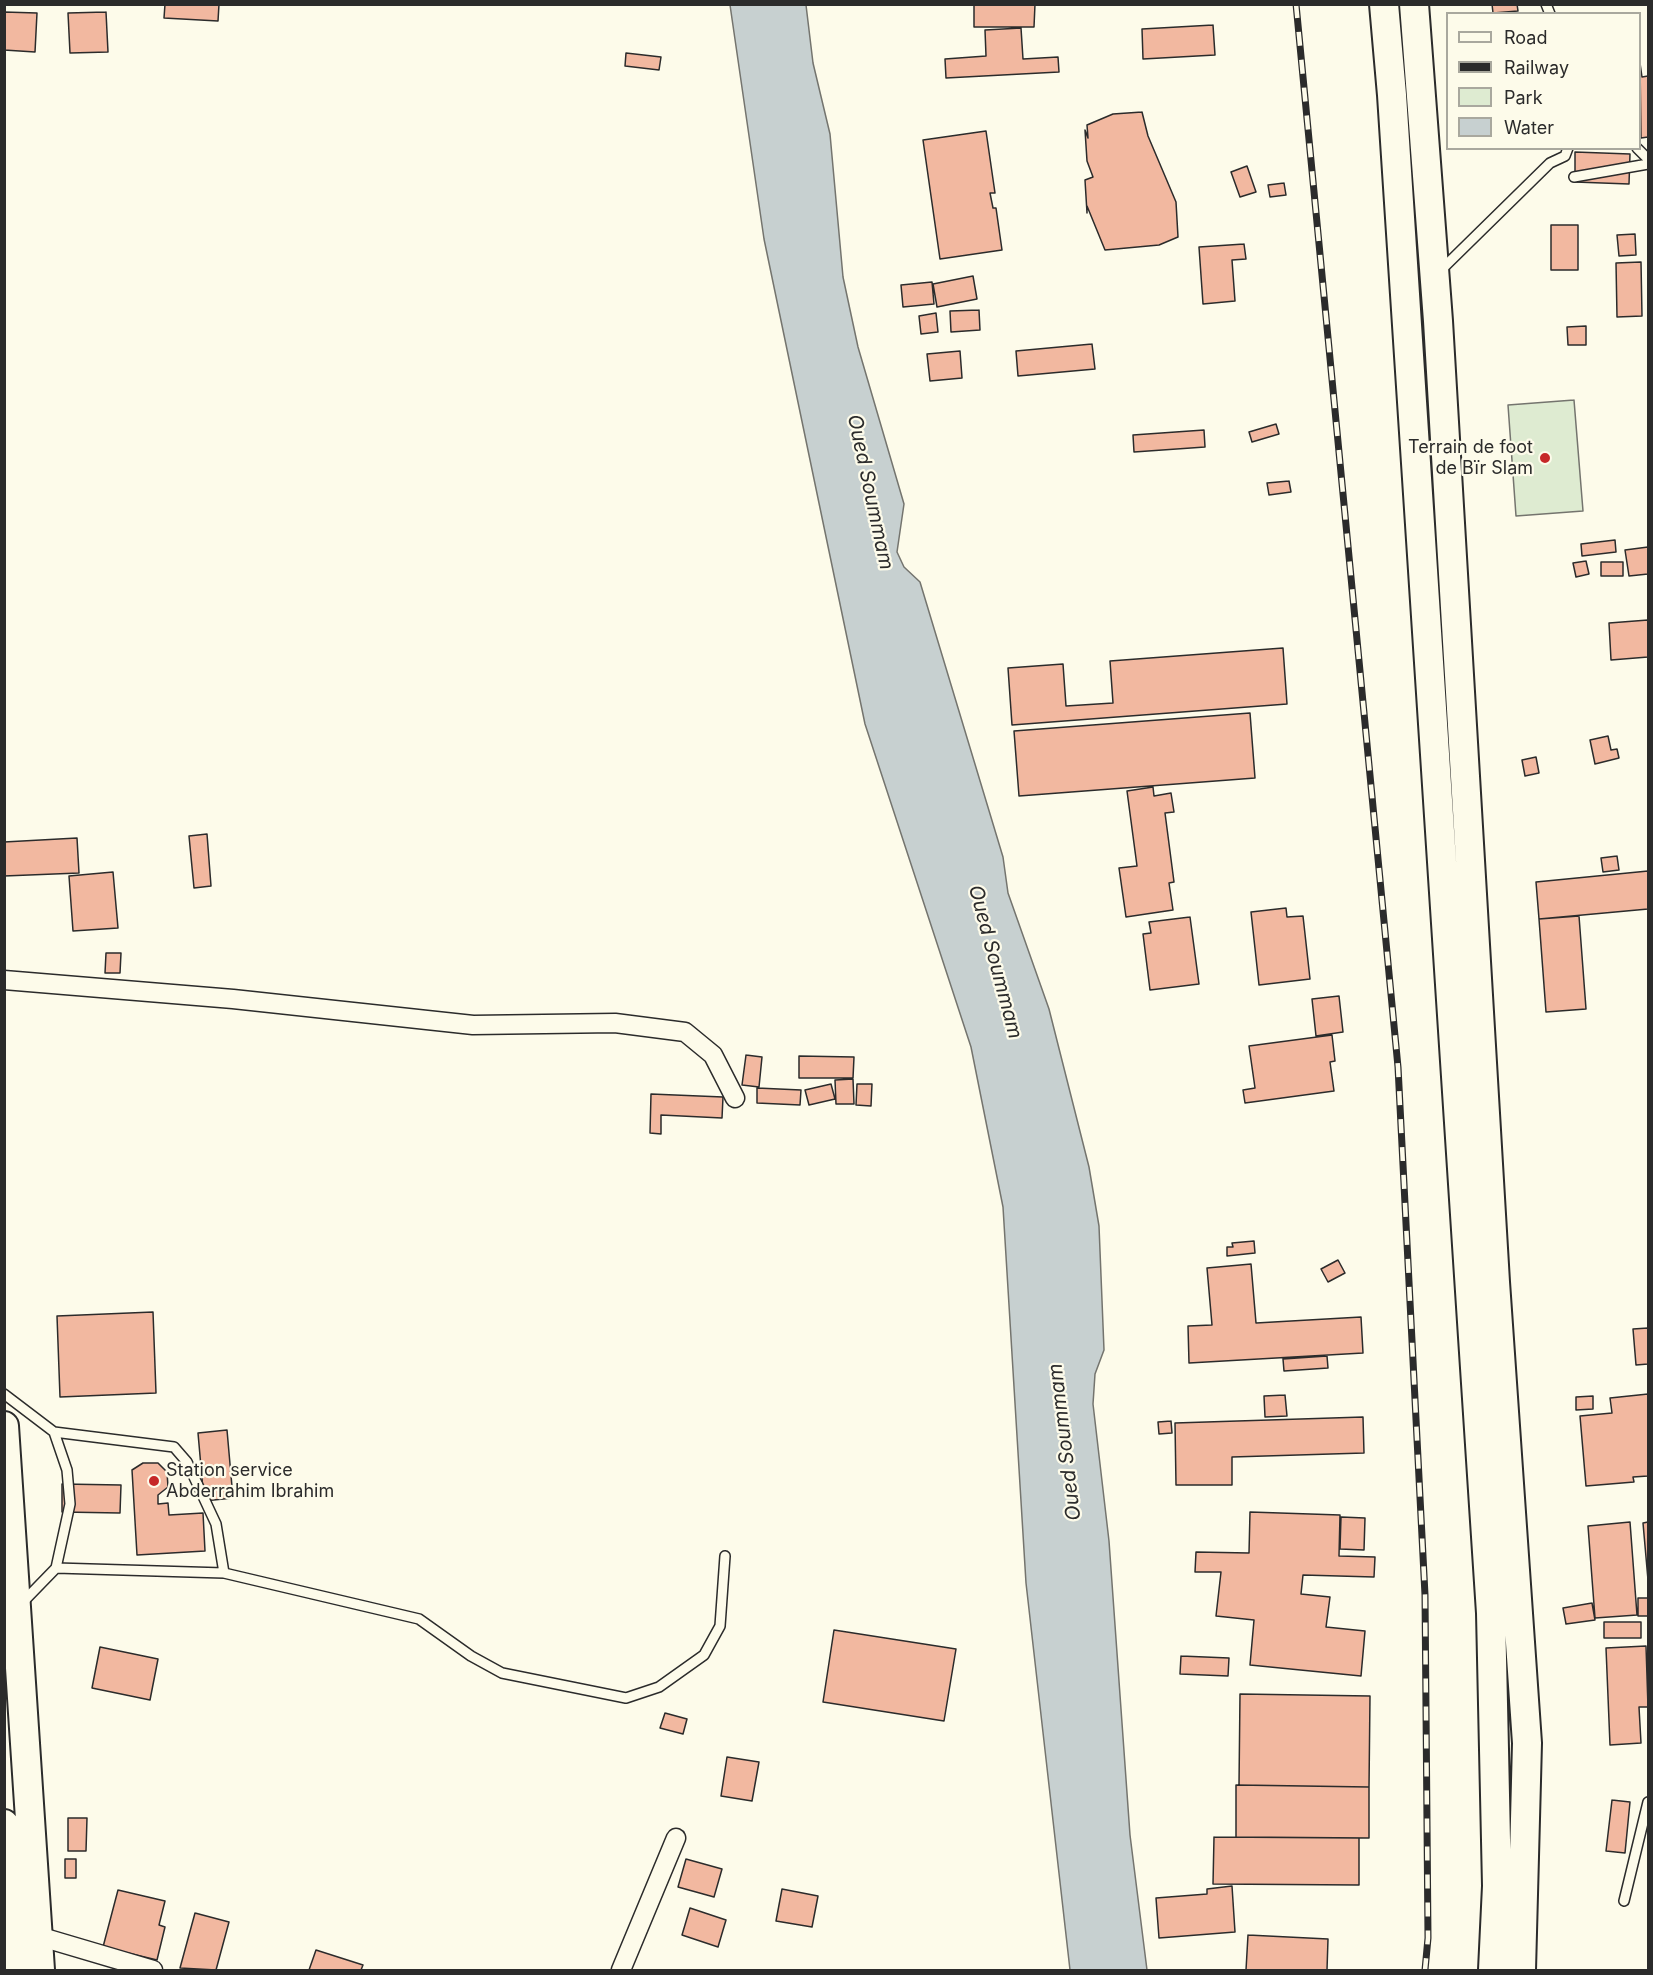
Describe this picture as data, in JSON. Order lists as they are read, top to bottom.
{
  "water": ["Oued Soummam"],
  "places": ["Terrain de foot de Bïr Slam", "Station service Abderrahim Ibrahim"],
  "legend": [
    "Road",
    "Railway",
    "Park",
    "Water"
  ]
}
